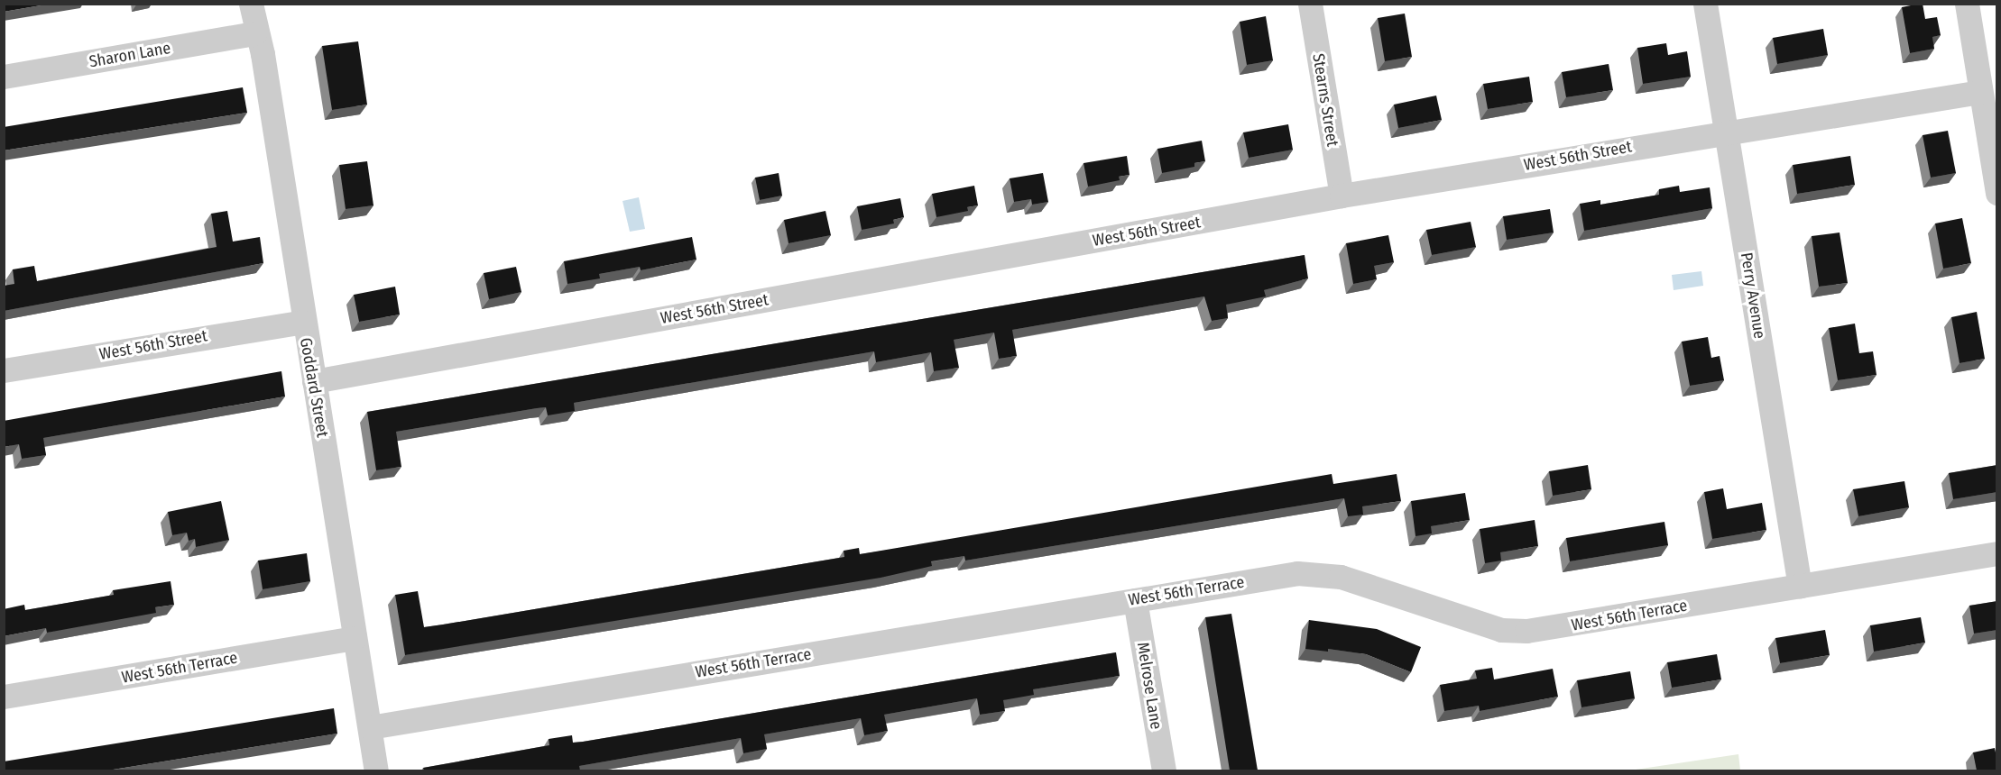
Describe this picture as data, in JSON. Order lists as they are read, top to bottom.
{
  "streets": {
    "street": [
      "Sharon Lane",
      "Stearns Street",
      "West 56th Street",
      "Perry Avenue",
      "Goddard Street",
      "West 56th Terrace",
      "Melrose Lane"
    ]
  },
  "crossings": [
    ["Sharon Lane", "Goddard Street"],
    ["Stearns Street", "West 56th Street"],
    ["West 56th Street", "Perry Avenue"],
    ["West 56th Street", "Goddard Street"],
    ["Perry Avenue", "West 56th Terrace"],
    ["Goddard Street", "West 56th Terrace"],
    ["West 56th Terrace", "Melrose Lane"]
  ]
}
